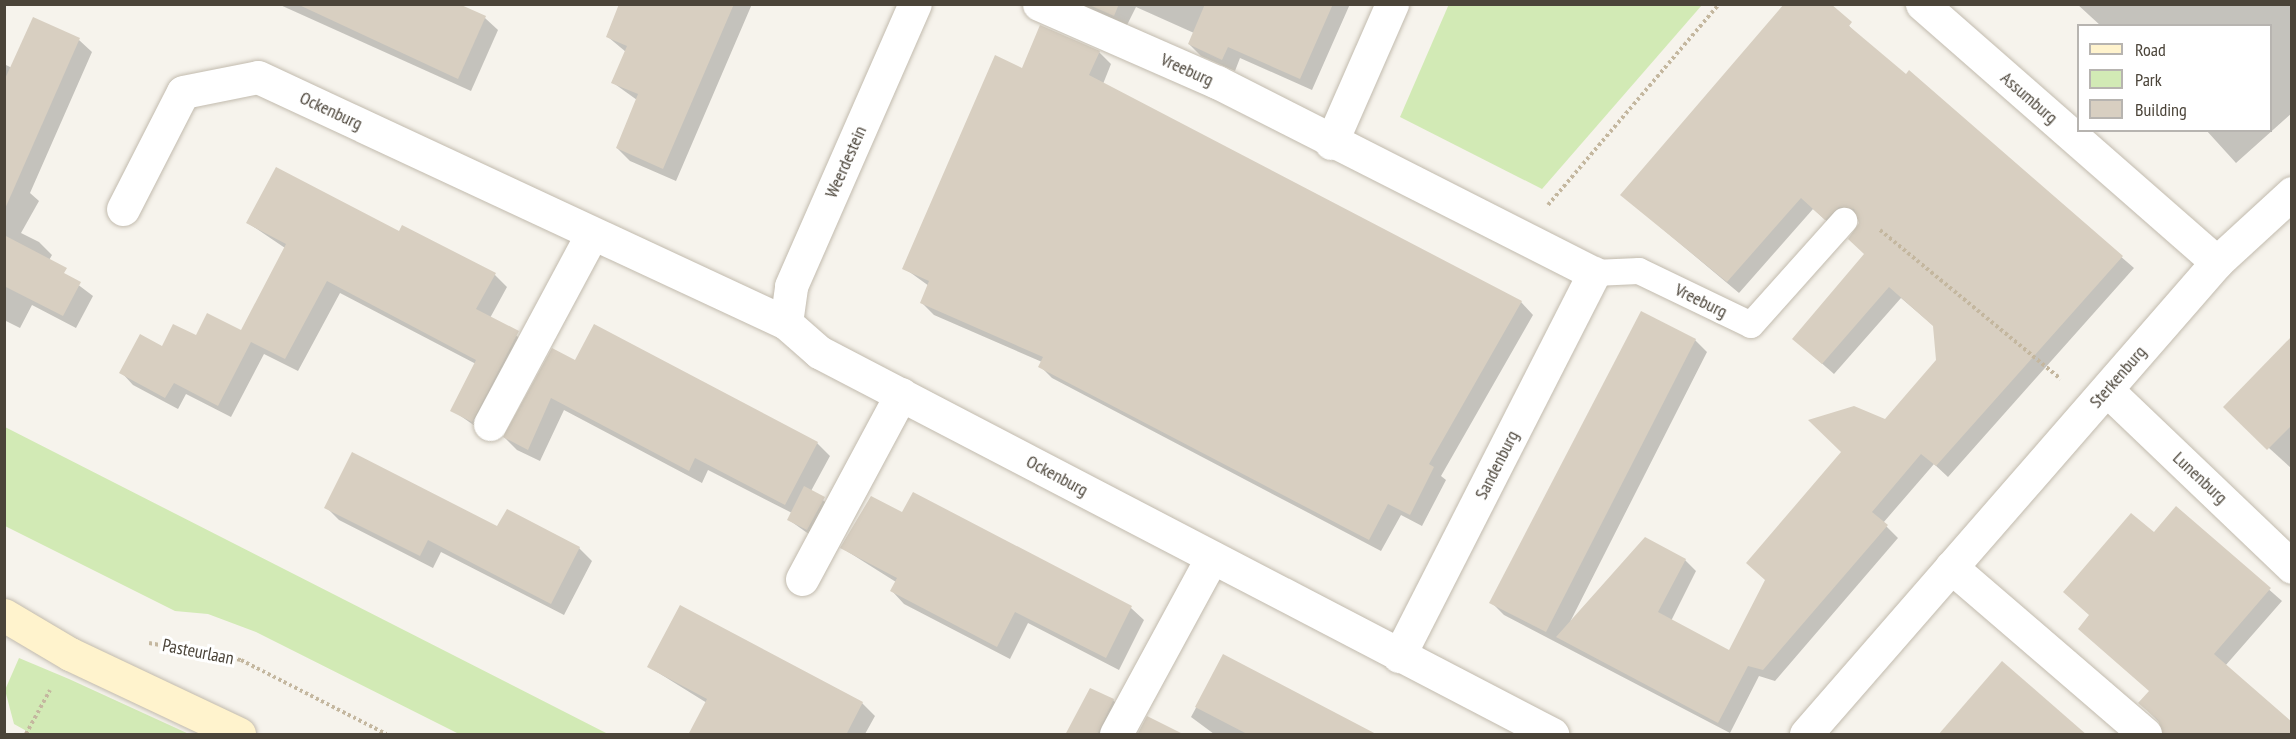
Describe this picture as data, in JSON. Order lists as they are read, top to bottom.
{
  "streets": {
    "street": [
      "Vreeburg",
      "Assumburg",
      "Ockenburg",
      "Weerdestein",
      "Sterkenburg",
      "Sandenburg",
      "Lunenburg"
    ],
    "path": ["Pasteurlaan"]
  },
  "crossings": [
    ["Vreeburg", "Sandenburg"],
    ["Assumburg", "Sterkenburg"],
    ["Ockenburg", "Weerdestein"],
    ["Ockenburg", "Sandenburg"],
    ["Sterkenburg", "Lunenburg"]
  ],
  "legend": ["Road", "Park", "Building"]
}
